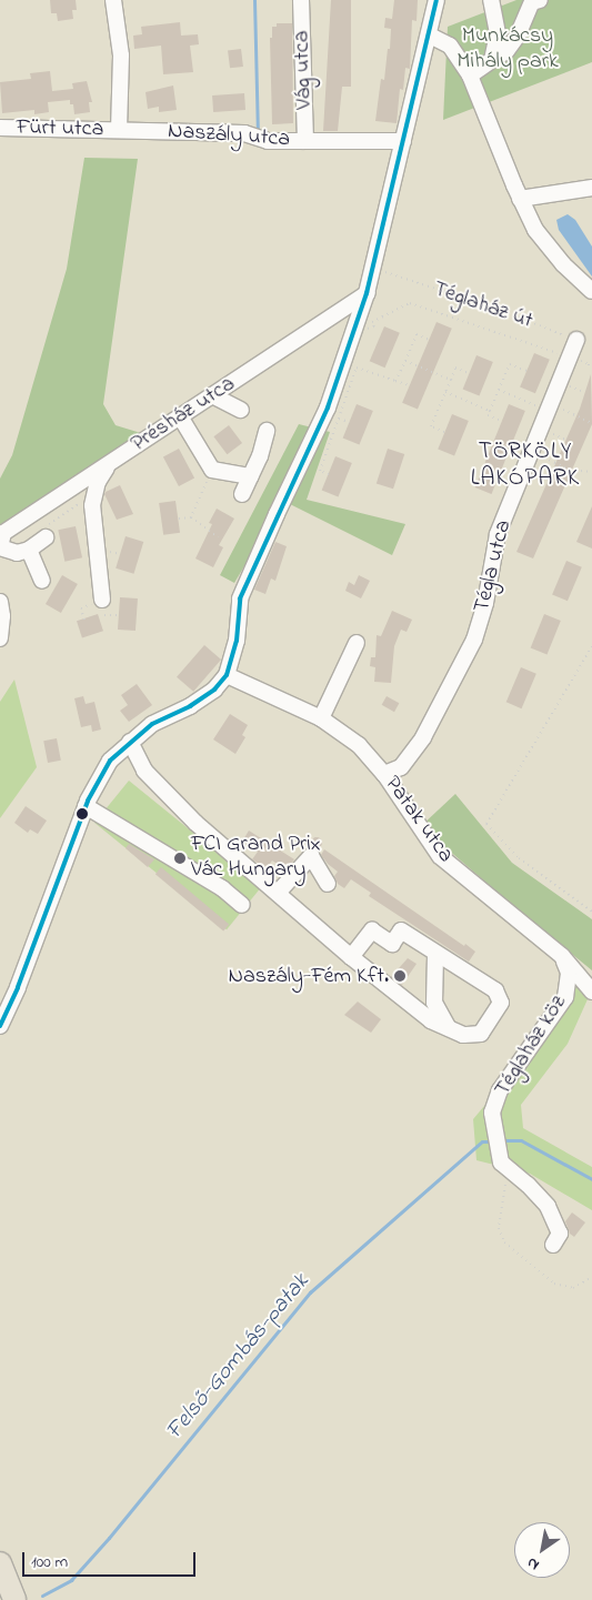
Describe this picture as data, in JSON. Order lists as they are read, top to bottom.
{
  "streets": {
    "street": [
      "Vág utca",
      "Fürt utca",
      "Naszály utca",
      "Présház utca",
      "Tégla utca",
      "Patak utca",
      "Téglaház köz"
    ],
    "path": ["Téglaház út"]
  },
  "crossings": [
    ["Vág utca", "Naszály utca"],
    ["Fürt utca", "Naszály utca"],
    ["Téglaház út", "Tégla utca"],
    ["Tégla utca", "Patak utca"],
    ["Patak utca", "Téglaház köz"]
  ],
  "districts": ["TÖRKÖLY LAKÓPARK"],
  "water": ["Felső-Gombás-patak"],
  "parks": ["Munkácsy Mihály park"],
  "places": ["FCI Grand Prix Vác Hungary", "Naszály-Fém Kft."],
  "scale_bar": "100 m",
  "north": "bottom left"
}
